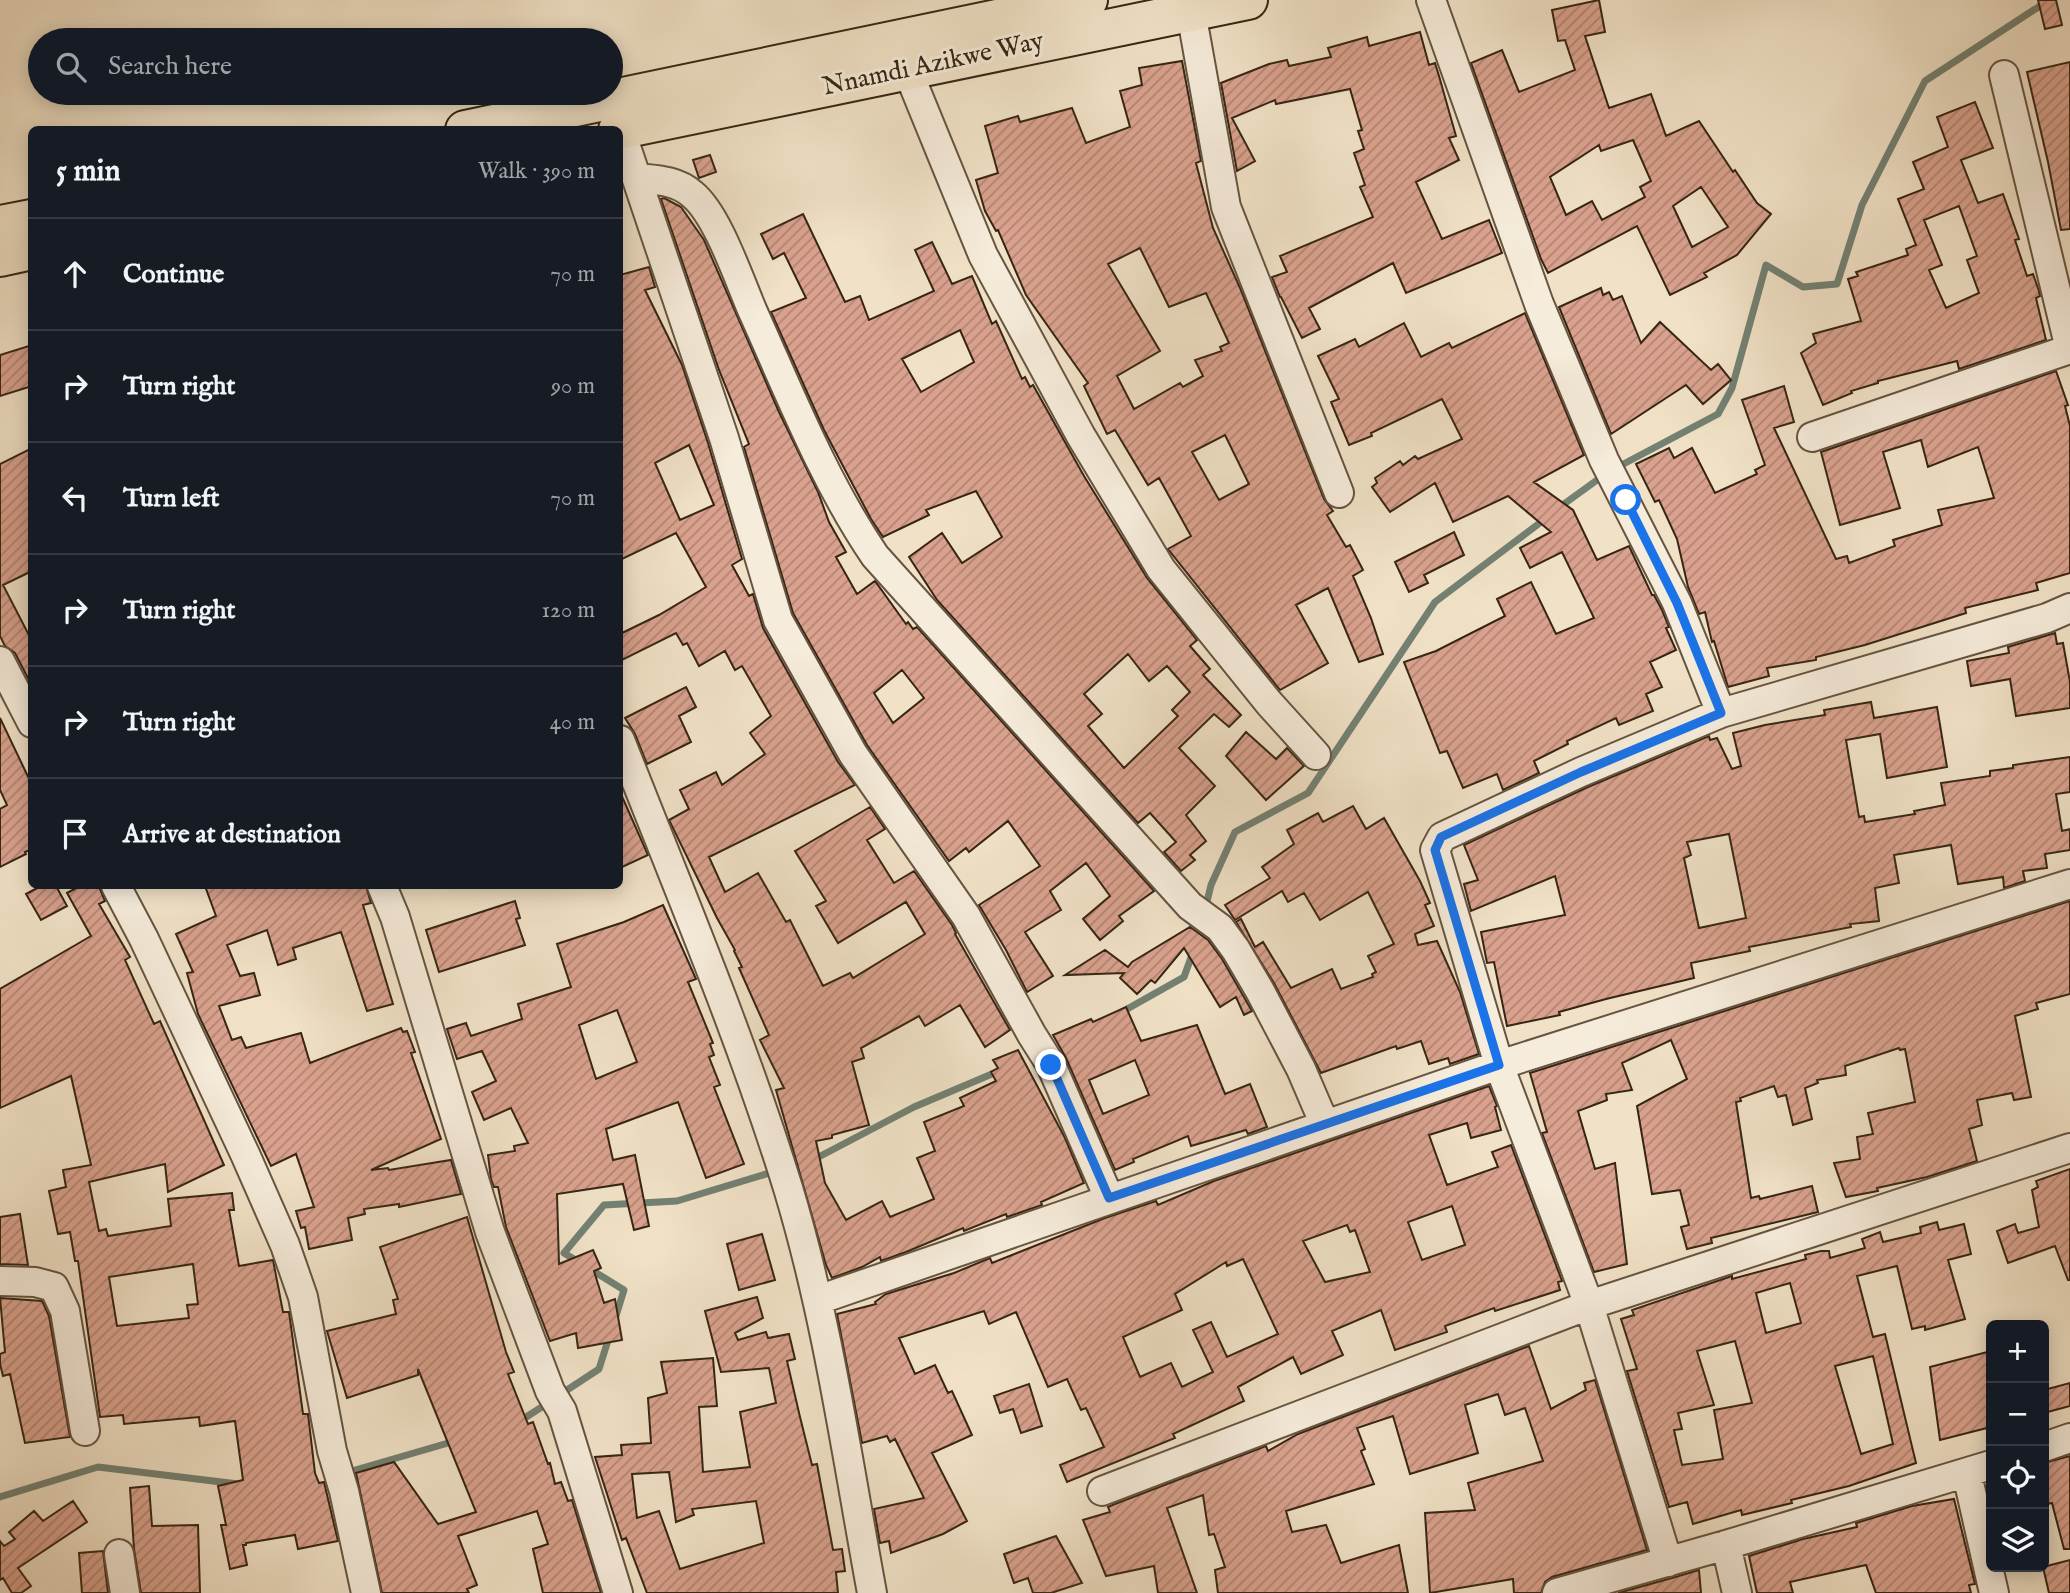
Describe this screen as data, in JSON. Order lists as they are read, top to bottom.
{
  "streets": {
    "highway": ["Nnamdi Azikwe Way"]
  },
  "page": {
    "search": "Search here",
    "heading": ["5 min", "Walk · 390 m"],
    "list": [
      ["Continue", "70 m"],
      ["Turn right", "90 m"],
      ["Turn left", "70 m"],
      ["Turn right", "120 m"],
      ["Turn right", "40 m"],
      "Arrive at destination"
    ],
    "map_buttons": ["+", "−"]
  }
}
